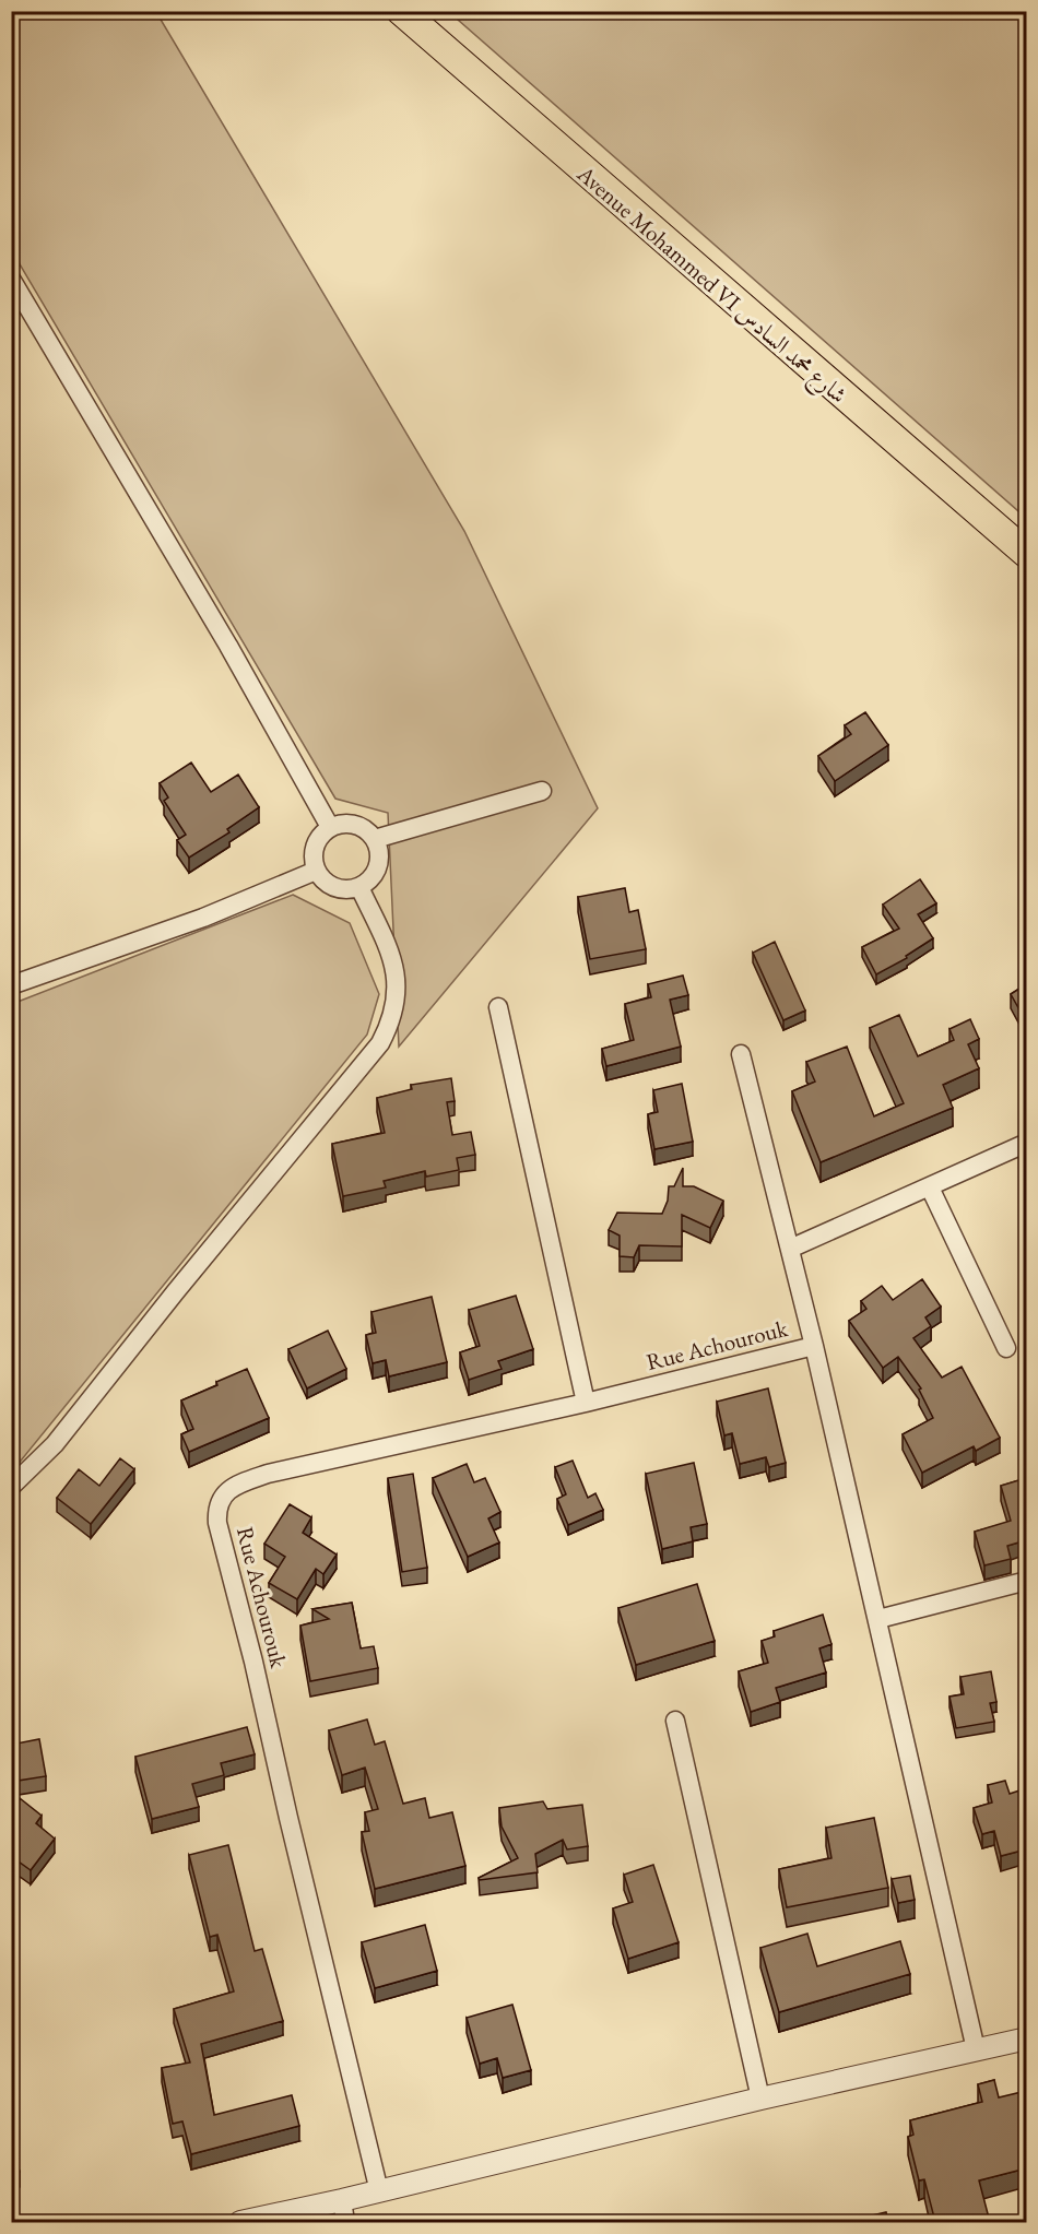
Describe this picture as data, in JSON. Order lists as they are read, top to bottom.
{
  "streets": {
    "main road": ["Avenue Mohammed VI شارع محمد السادس"],
    "street": ["Rue Achourouk"]
  }
}
